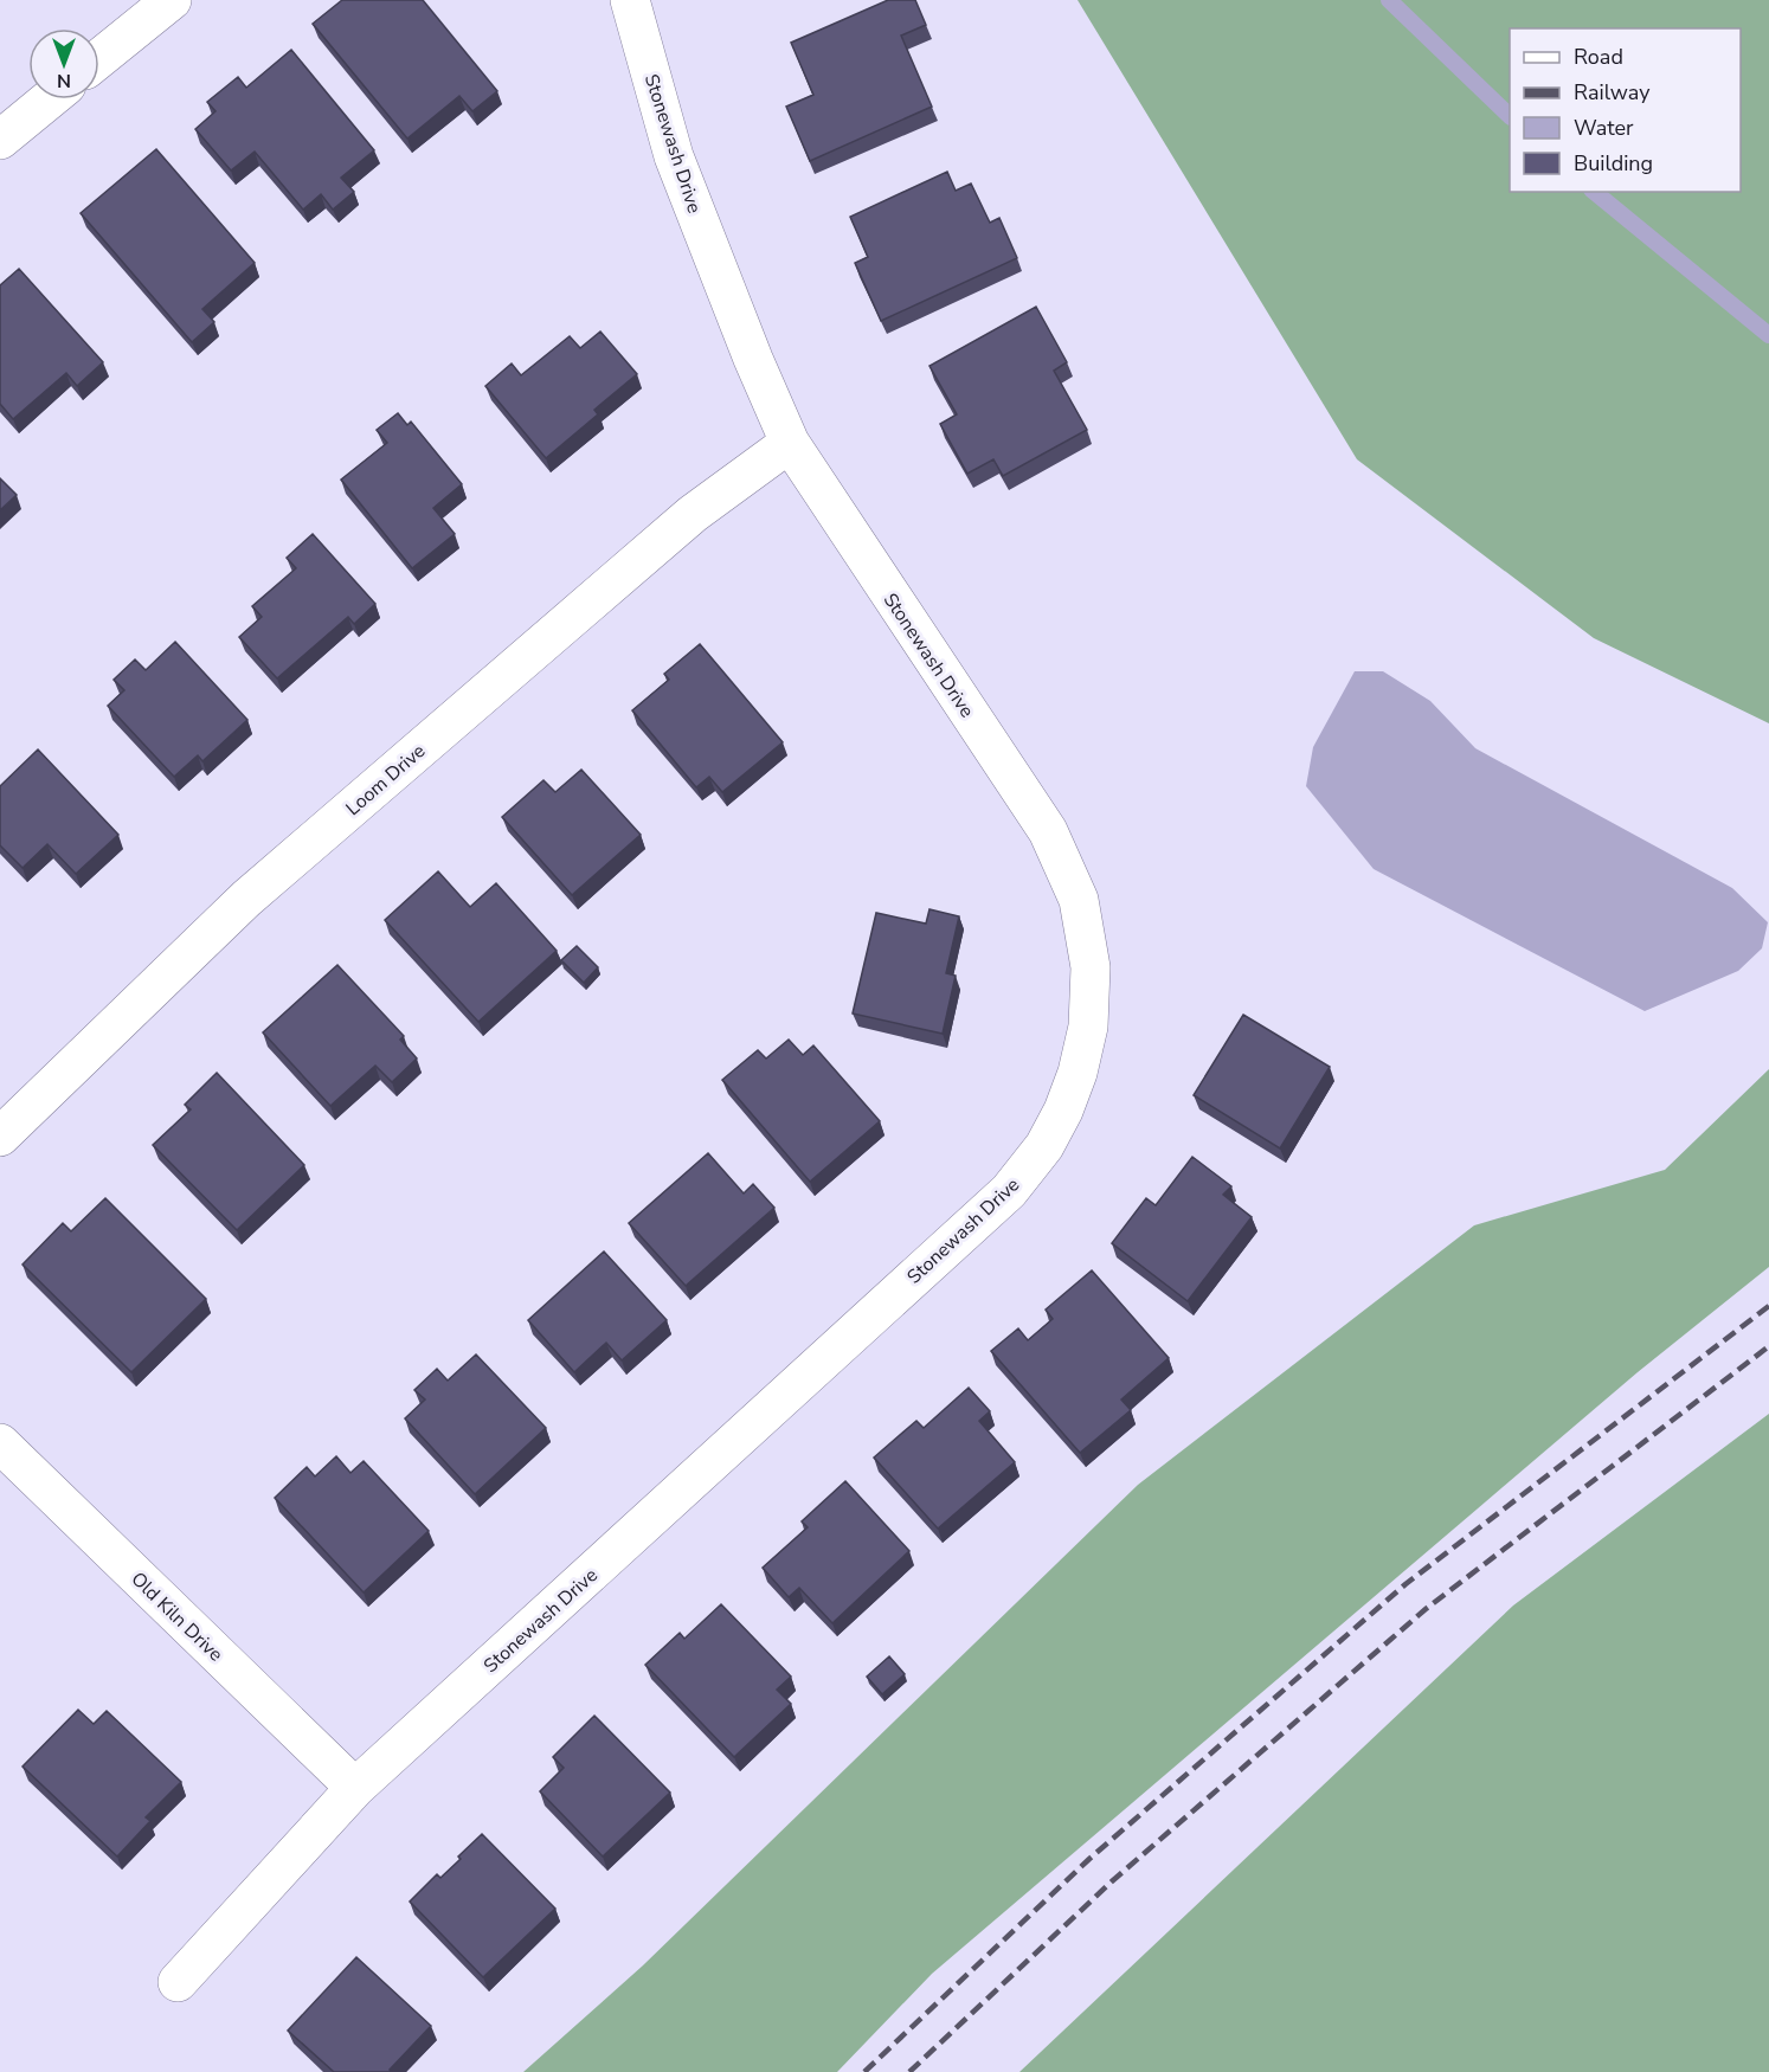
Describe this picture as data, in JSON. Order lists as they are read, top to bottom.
{
  "streets": {
    "street": ["Stonewash Drive", "Loom Drive", "Old Kiln Drive"]
  },
  "crossings": [
    ["Stonewash Drive", "Loom Drive"],
    ["Stonewash Drive", "Old Kiln Drive"]
  ],
  "legend": [
    "Road",
    "Railway",
    "Water",
    "Building"
  ],
  "north": "bottom"
}
